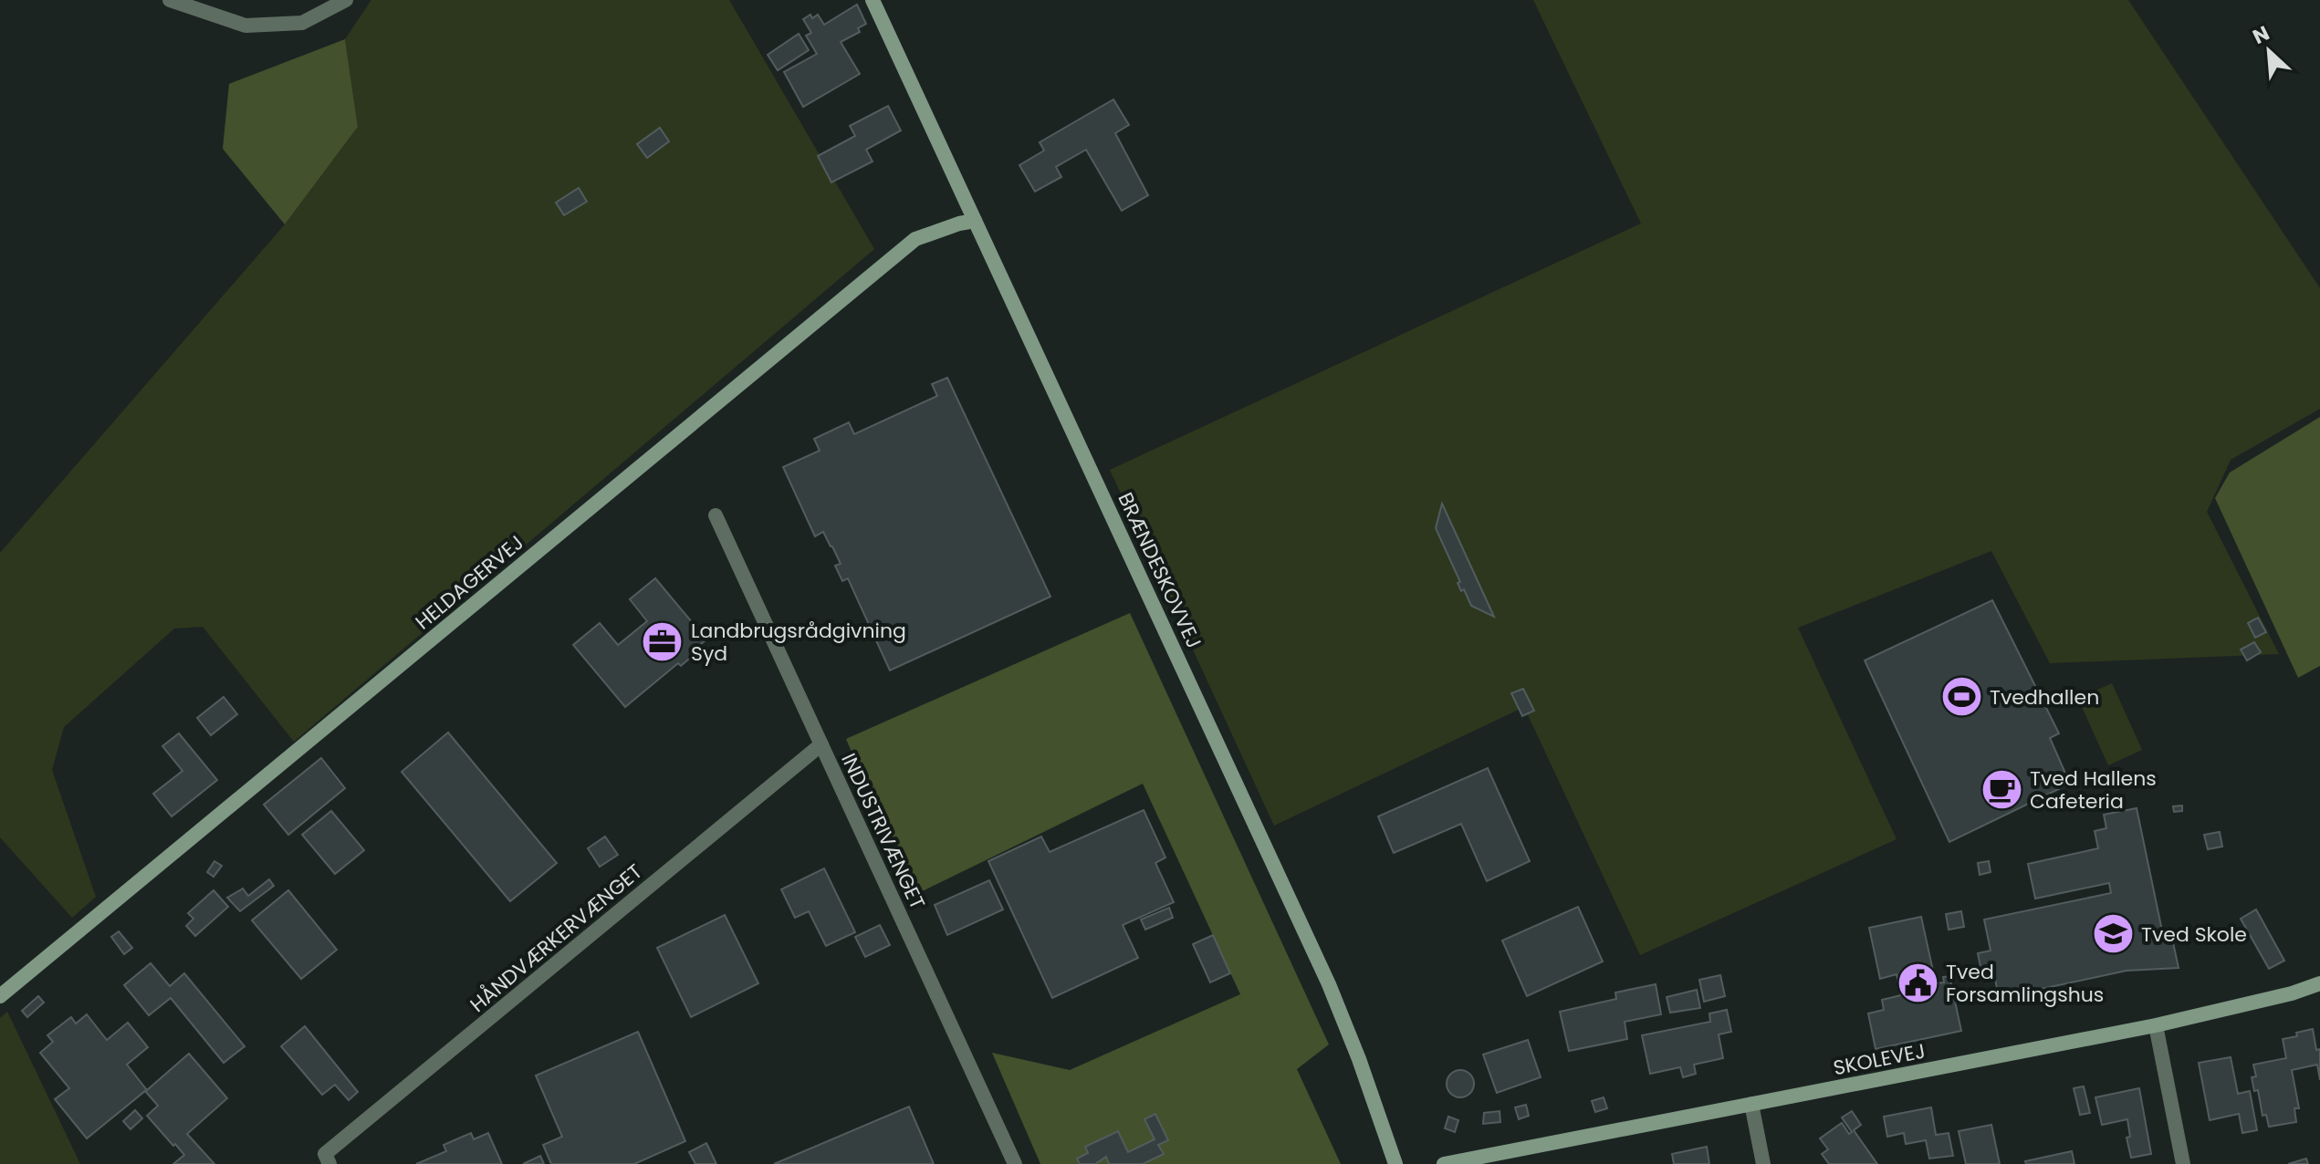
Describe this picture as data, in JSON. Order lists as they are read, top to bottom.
{
  "streets": {
    "street": [
      "BRÆNDESKOVVEJ",
      "HELDAGERVEJ",
      "INDUSTRIVÆNGET",
      "HÅNDVÆRKERVÆNGET",
      "SKOLEVEJ"
    ]
  },
  "crossings": [
    ["BRÆNDESKOVVEJ", "HELDAGERVEJ"],
    ["INDUSTRIVÆNGET", "HÅNDVÆRKERVÆNGET"]
  ],
  "places": {
    "office": ["Landbrugsrådgivning Syd"],
    "sports": ["Tvedhallen"],
    "cafe": ["Tved Hallens Cafeteria"],
    "school or university": ["Tved Skole"],
    "public building": ["Tved Forsamlingshus"]
  },
  "north": "top left"
}
